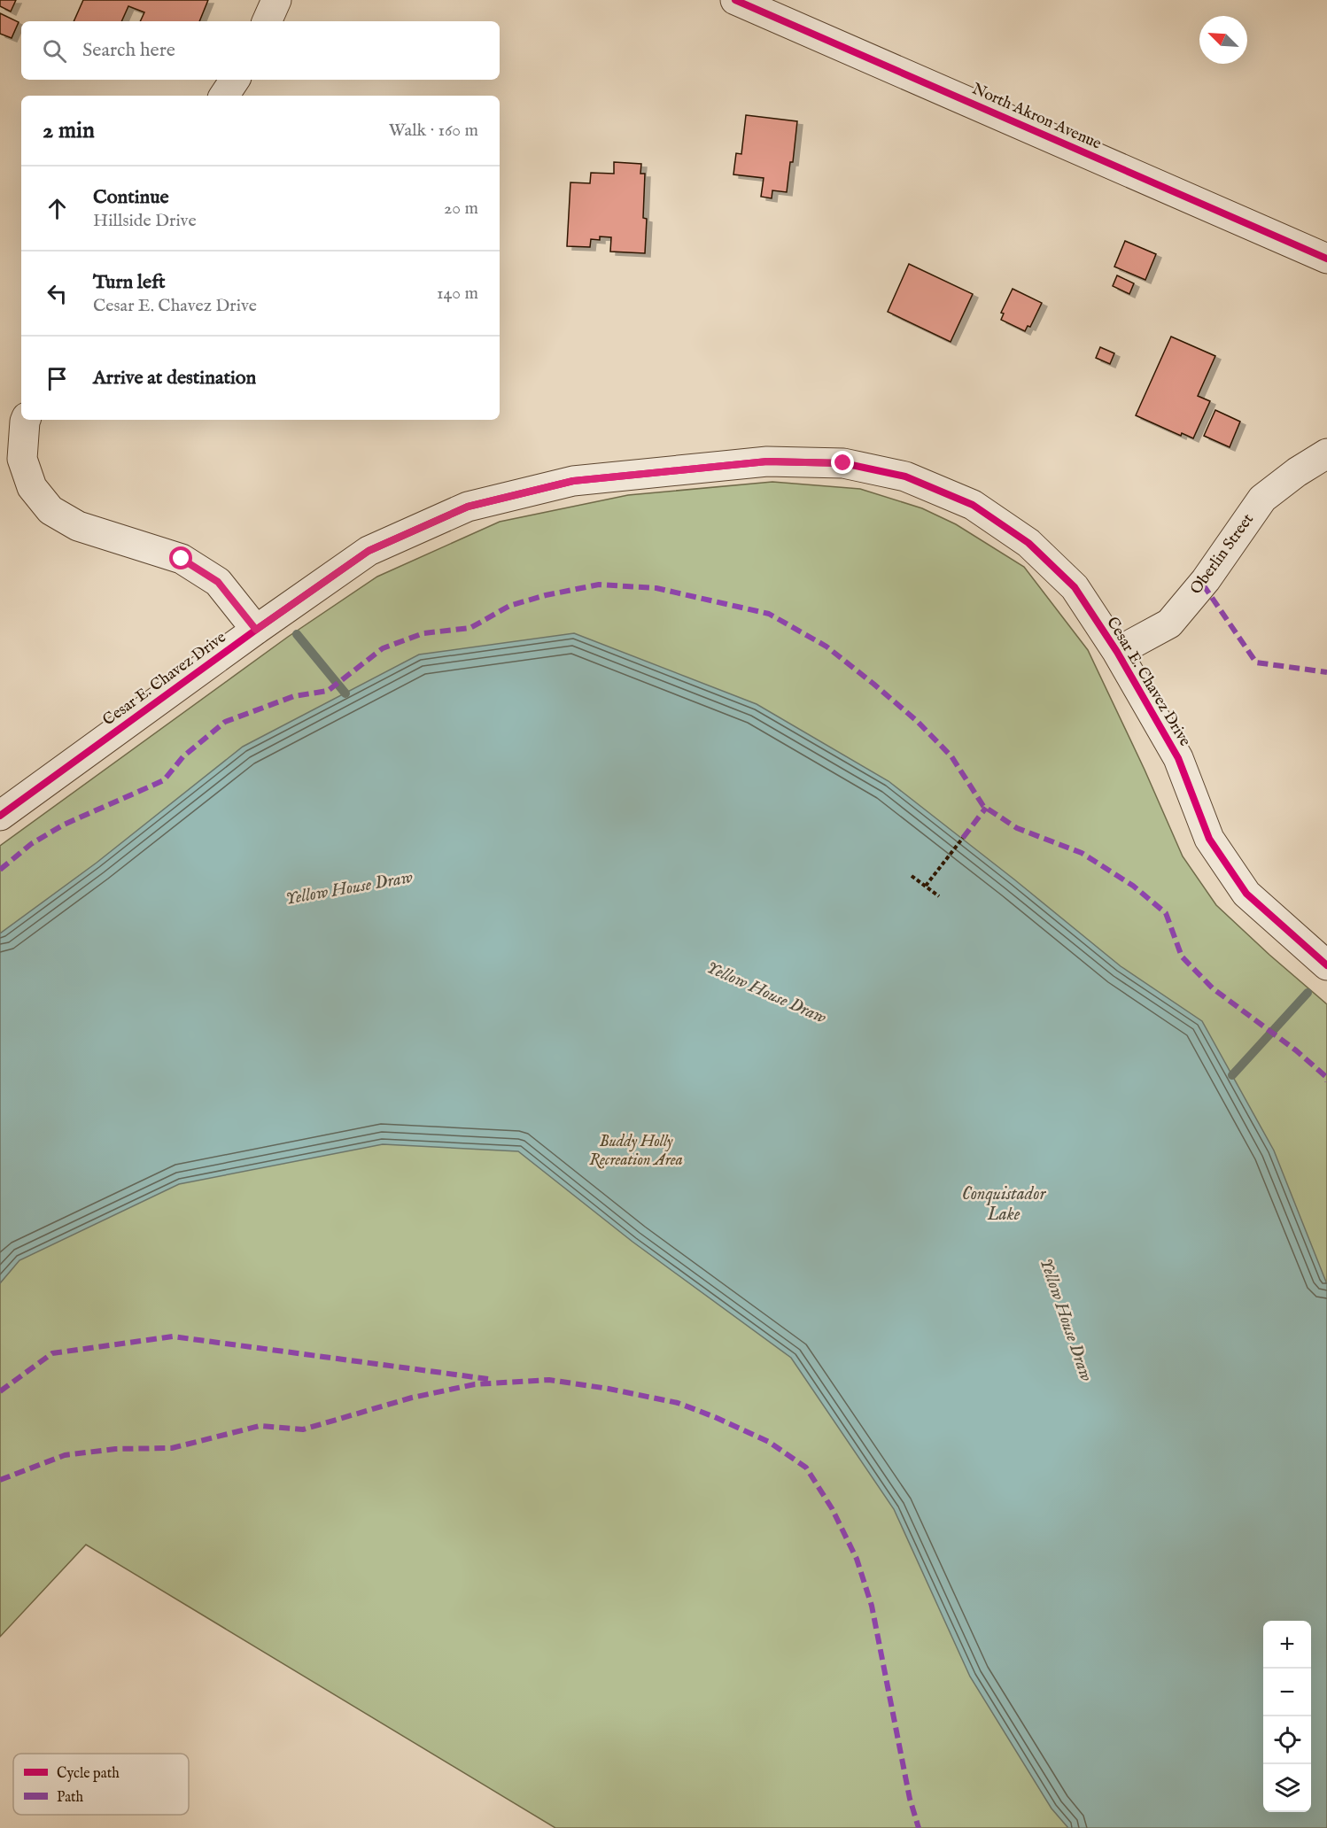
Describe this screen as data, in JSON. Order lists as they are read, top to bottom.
{
  "streets": {
    "street": ["North Akron Avenue", "Oberlin Street", "Cesar E. Chavez Drive"]
  },
  "crossings": [
    ["Oberlin Street", "Cesar E. Chavez Drive"]
  ],
  "water": ["Yellow House Draw", "Conquistador Lake"],
  "parks": ["Buddy Holly Recreation Area"],
  "legend": ["Cycle path", "Path"],
  "north": "top left",
  "page": {
    "search": "Search here",
    "heading": ["2 min", "Walk · 160 m"],
    "list": [
      ["Continue", "Hillside Drive", "20 m"],
      ["Turn left", "Cesar E. Chavez Drive", "140 m"],
      "Arrive at destination"
    ],
    "map_buttons": ["+", "−"]
  }
}
